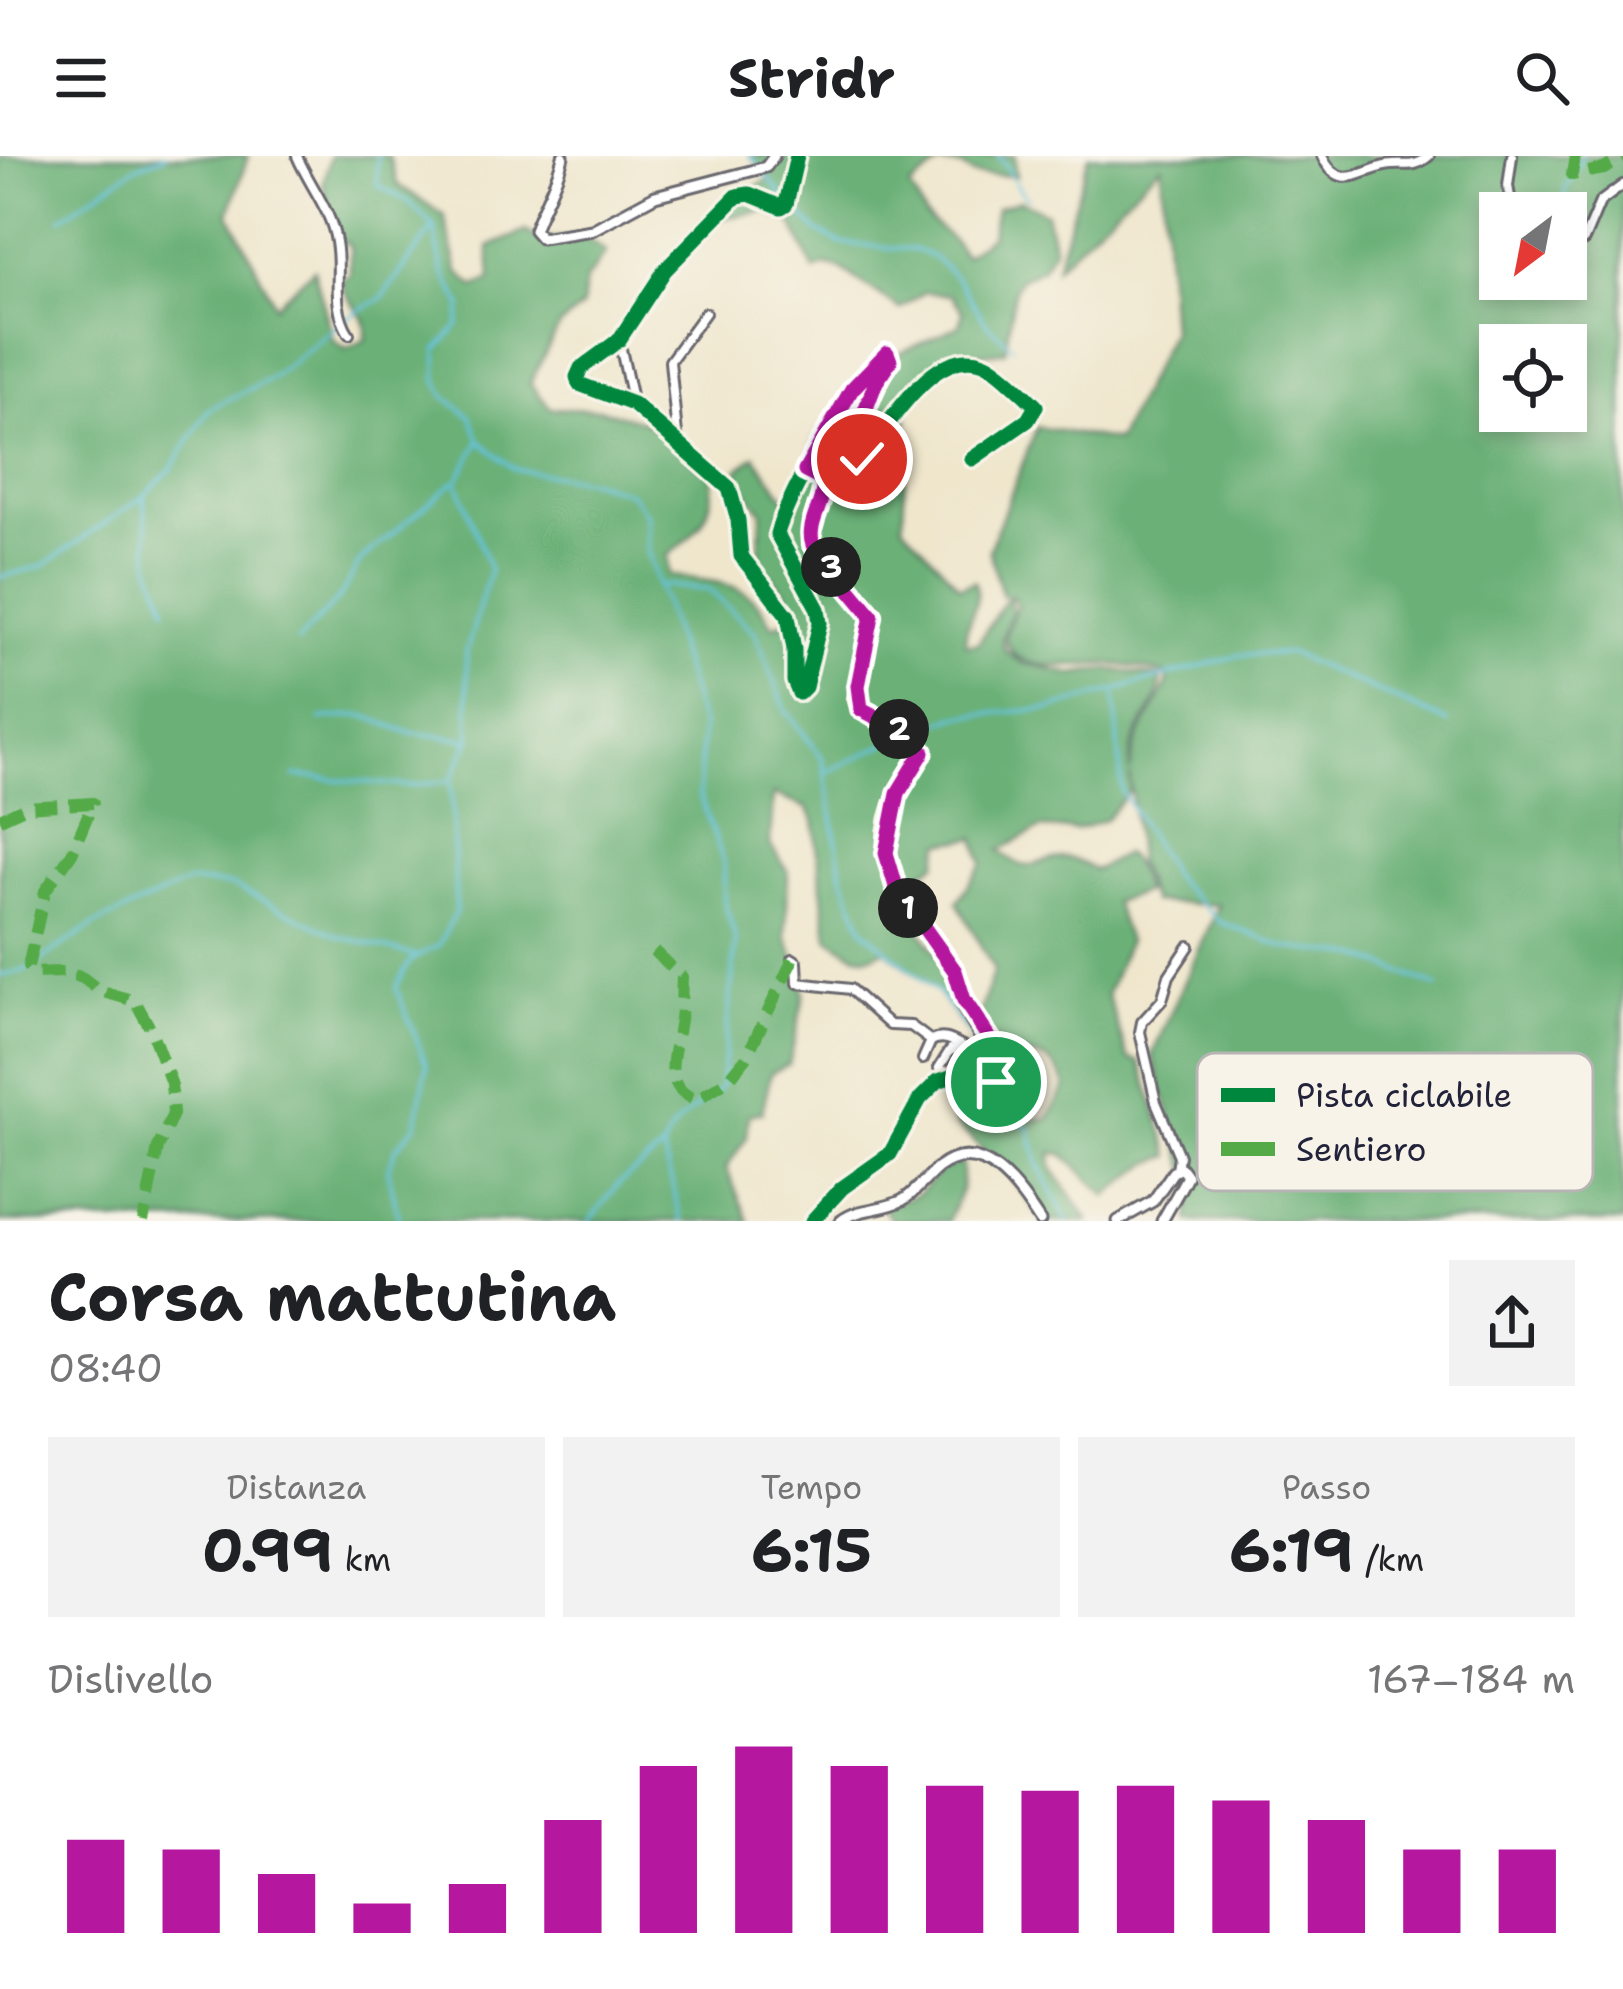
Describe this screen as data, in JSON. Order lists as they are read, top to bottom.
{
  "legend": ["Pista ciclabile", "Sentiero"],
  "north": "bottom left",
  "page": {
    "header": "Stridr",
    "pins": ["3", "2", "1"],
    "heading": ["Corsa mattutina", "08:40"],
    "stats": [
      ["Distanza", "0.99 km"],
      ["Tempo", "6:15"],
      ["Passo", "6:19 /km"]
    ],
    "chart": ["Dislivello", "167–184 m"]
  }
}
